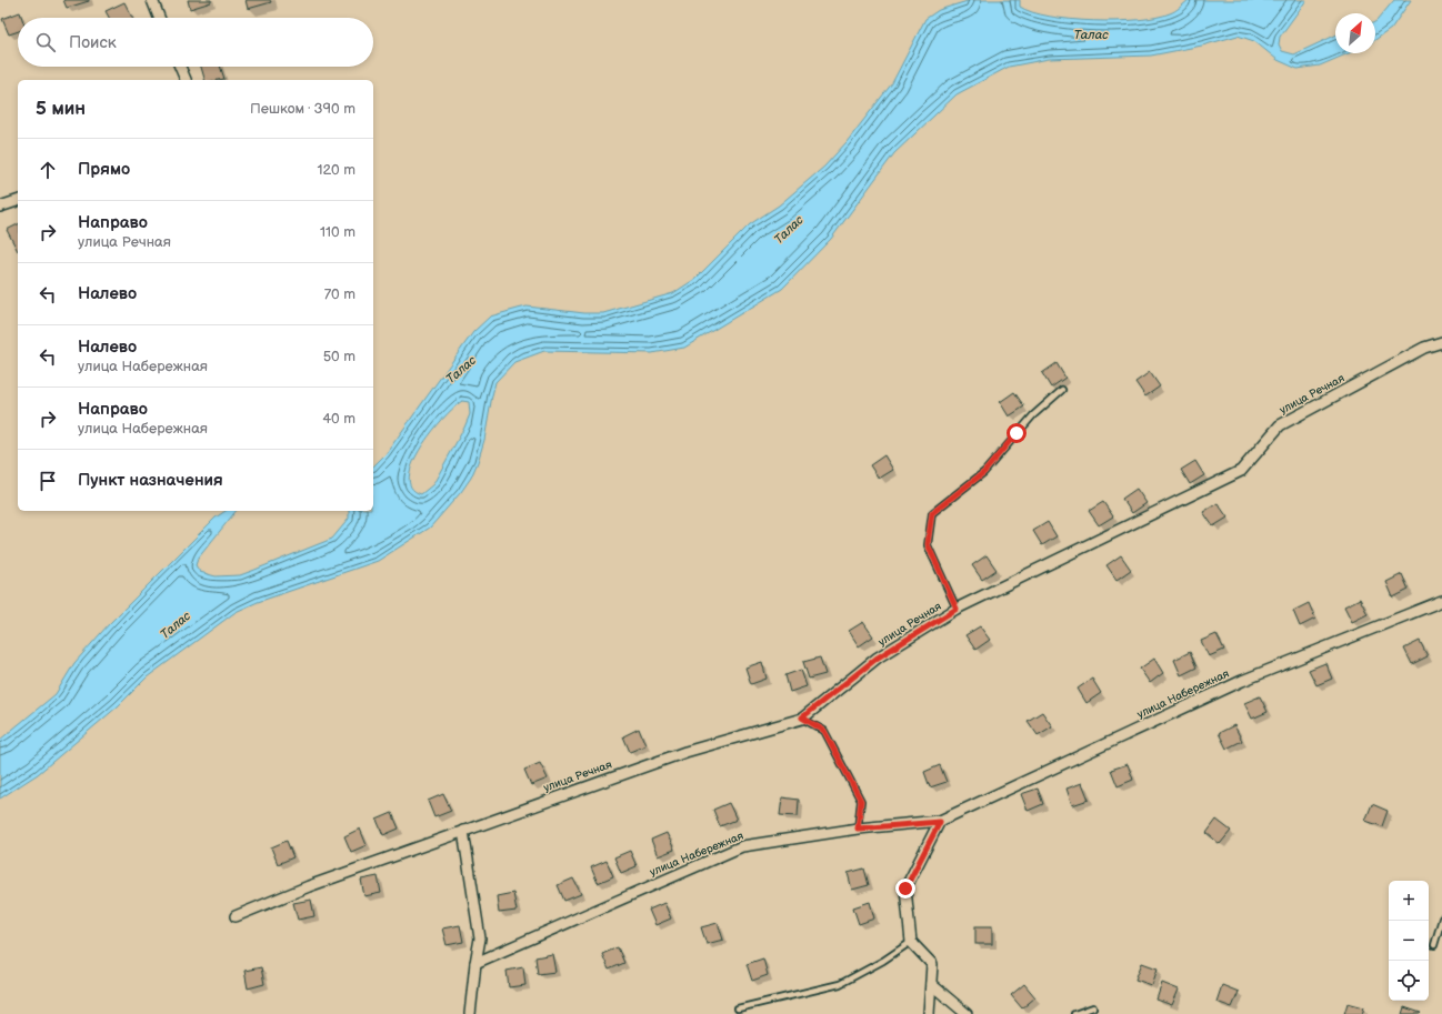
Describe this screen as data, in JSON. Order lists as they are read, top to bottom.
{
  "streets": {
    "street": ["улица Речная", "улица Набережная"]
  },
  "water": ["Талас"],
  "north": "top right",
  "page": {
    "search": "Поиск",
    "heading": ["5 мин", "Пешком · 390 m"],
    "list": [
      ["Прямо", "120 m"],
      ["Направо", "улица Речная", "110 m"],
      ["Налево", "70 m"],
      ["Налево", "улица Набережная", "50 m"],
      ["Направо", "улица Набережная", "40 m"],
      "Пункт назначения"
    ],
    "map_buttons": ["+", "−"]
  }
}
